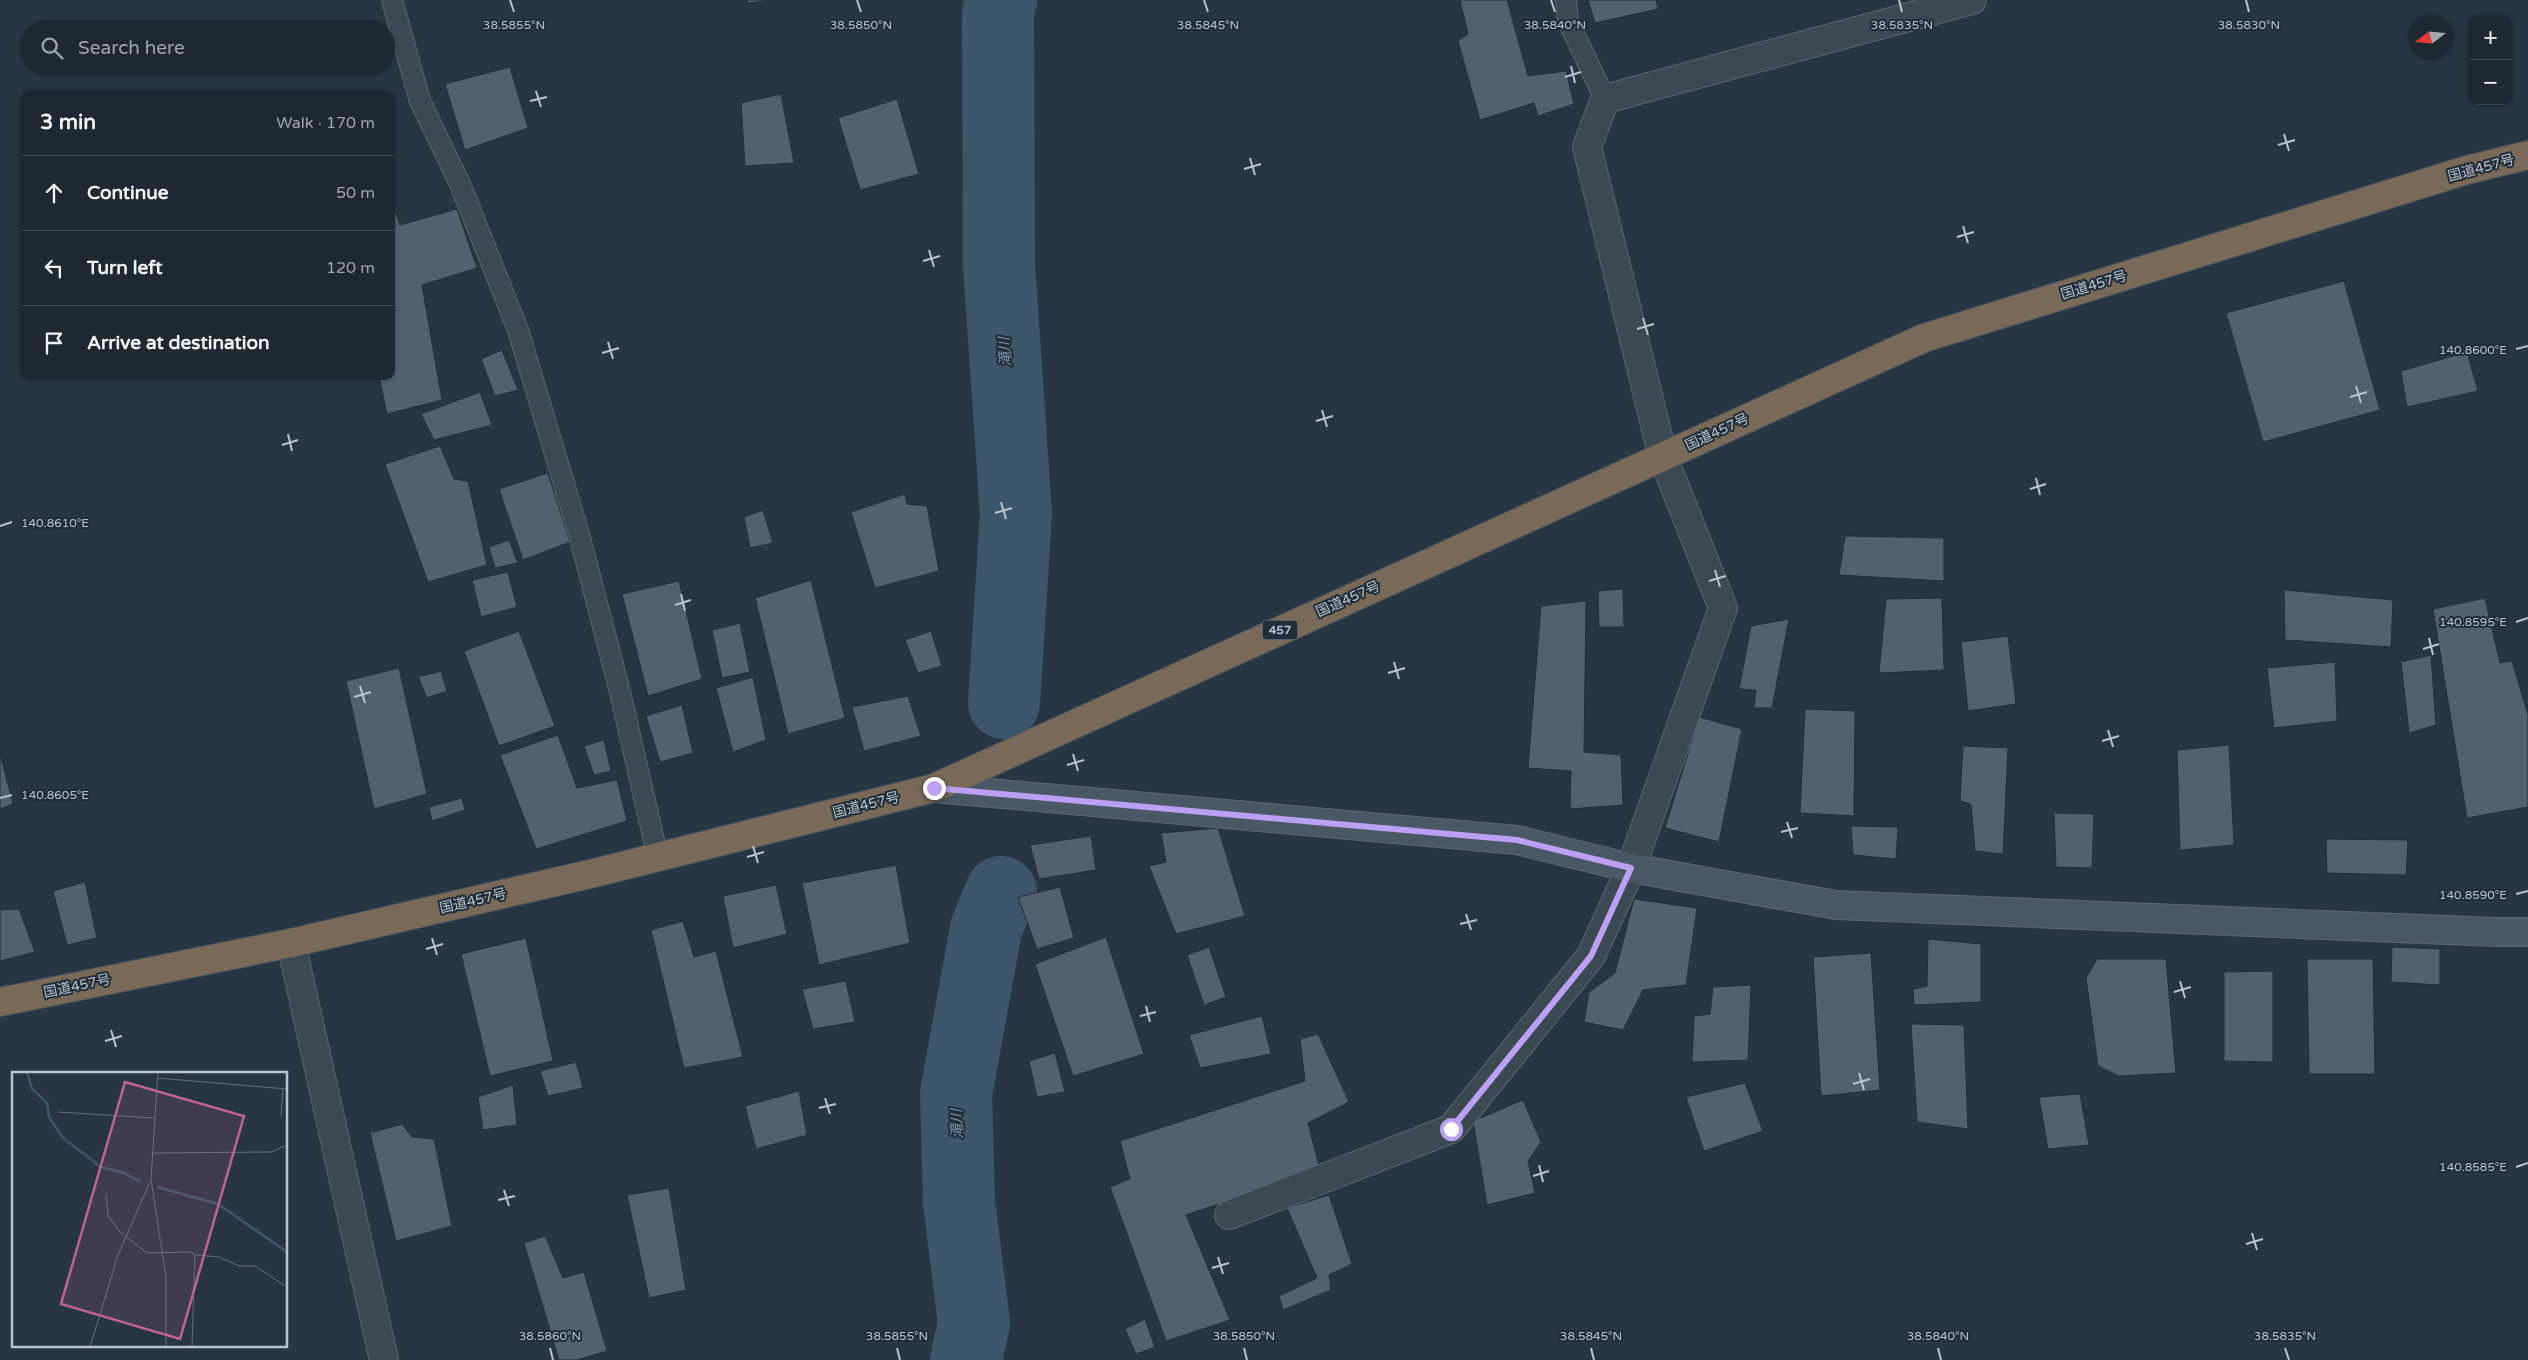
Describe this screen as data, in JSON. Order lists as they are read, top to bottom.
{
  "streets": {
    "highway": ["国道457号", "457"]
  },
  "water": ["滝川"],
  "north": "left",
  "page": {
    "map_buttons": ["+", "−"],
    "search": "Search here",
    "heading": ["3 min", "Walk · 170 m"],
    "list": [
      ["Continue", "50 m"],
      ["Turn left", "120 m"],
      "Arrive at destination"
    ]
  },
  "coordinates": [
    "38.5855°N",
    "38.5850°N",
    "38.5845°N",
    "38.5840°N",
    "38.5835°N",
    "38.5830°N",
    "140.8600°E",
    "140.8610°E",
    "140.8595°E",
    "140.8605°E",
    "140.8590°E",
    "140.8585°E",
    "38.5860°N"
  ]
}
